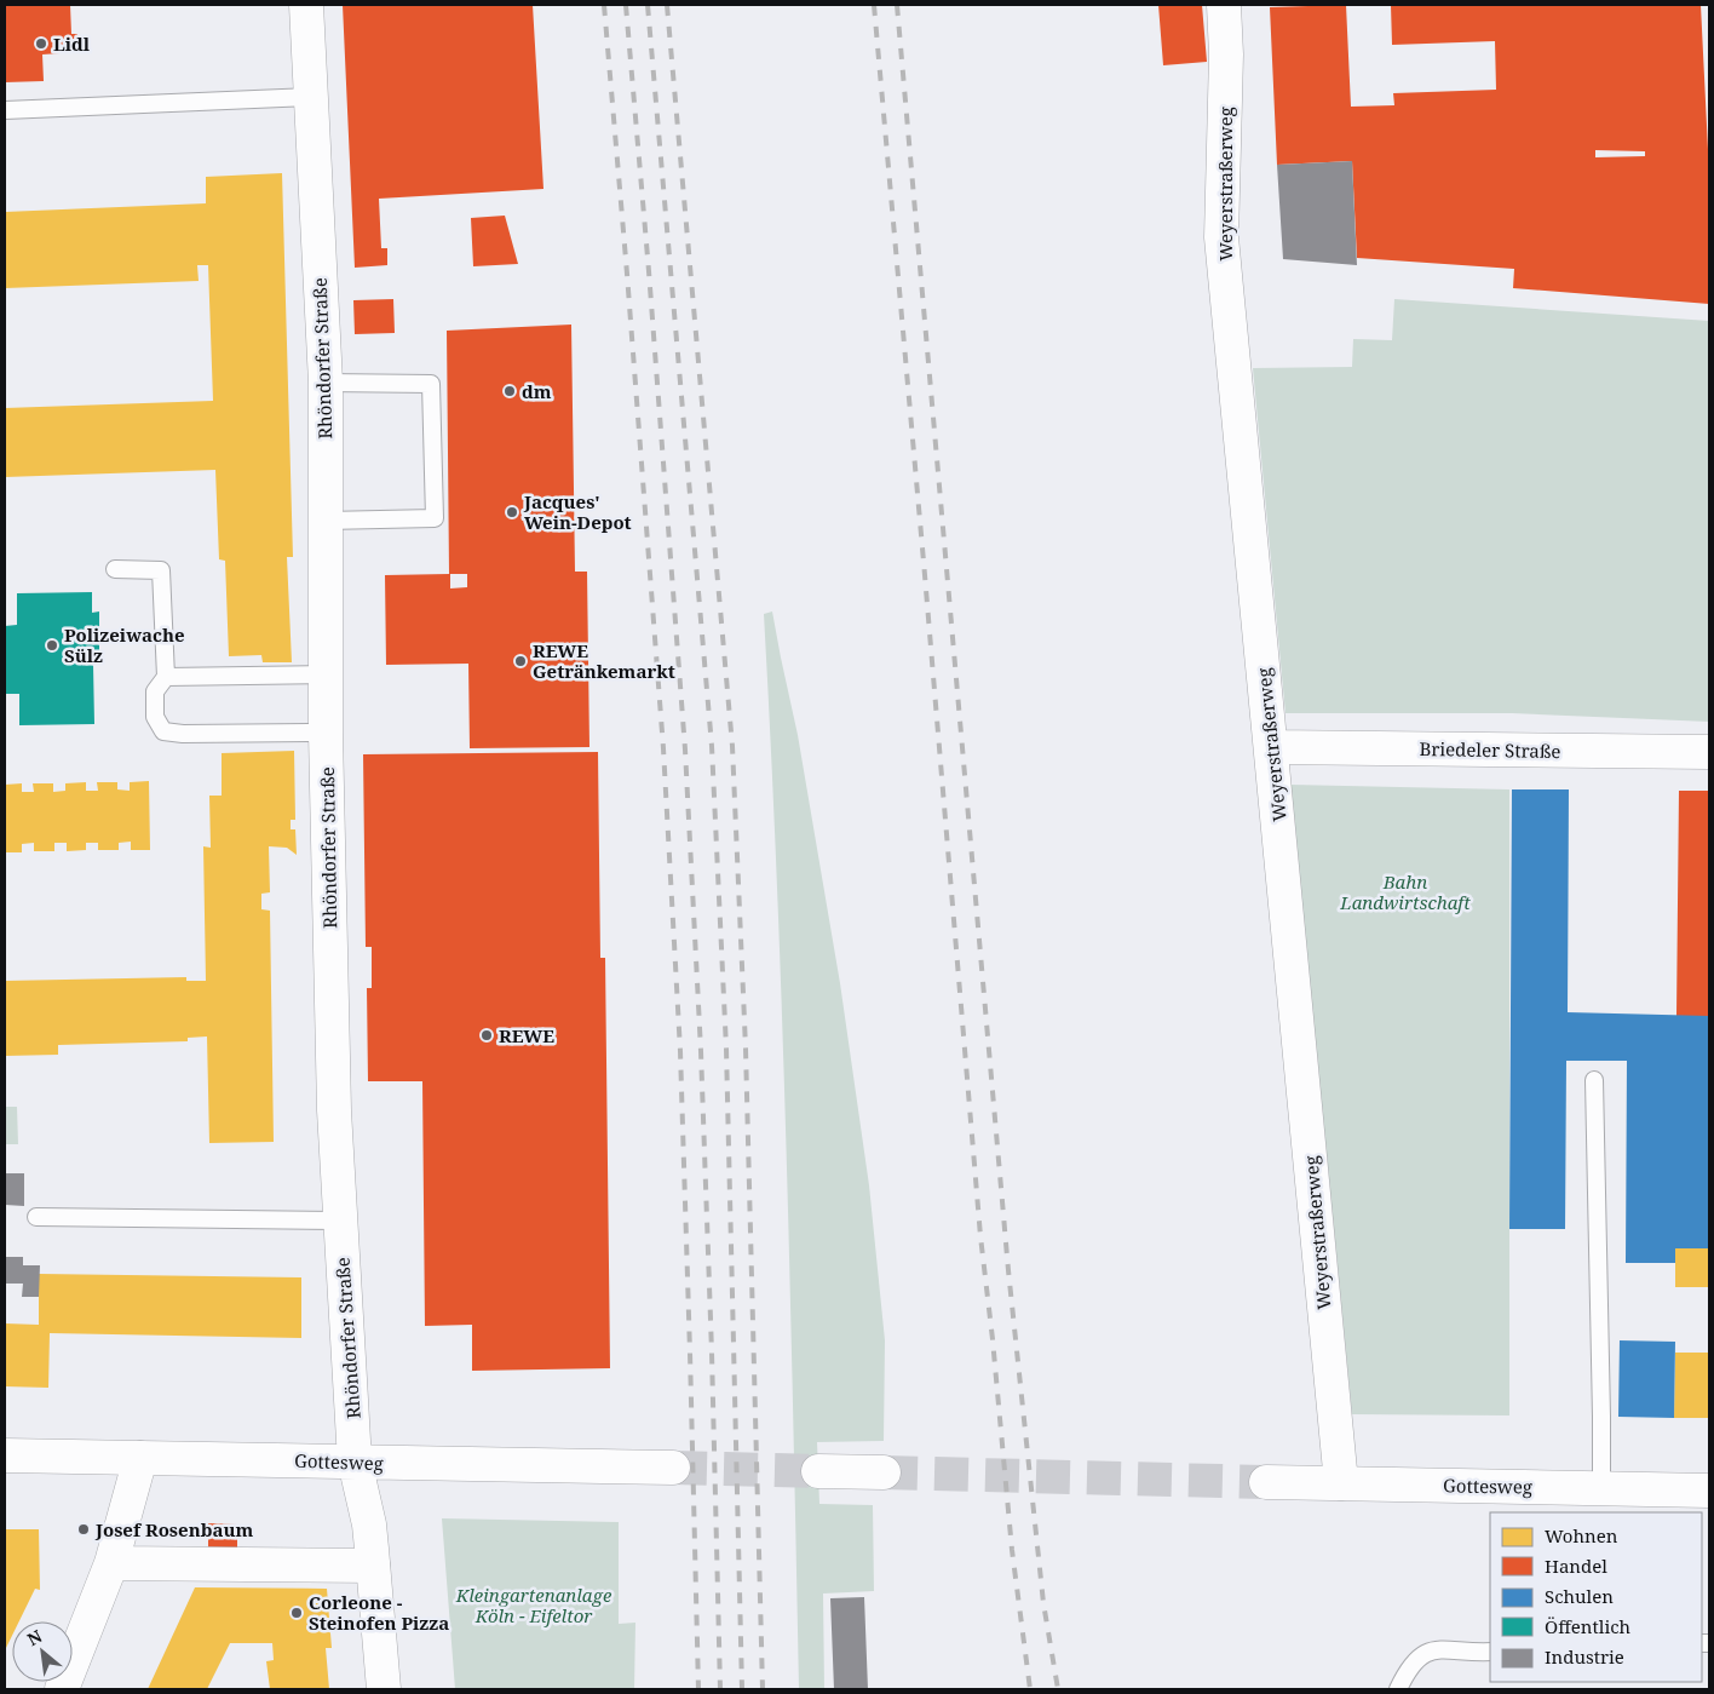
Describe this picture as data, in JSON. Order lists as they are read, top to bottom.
{
  "streets": {
    "street": [
      "Weyerstraßerweg",
      "Rhöndorfer Straße",
      "Briedeler Straße",
      "Gottesweg"
    ]
  },
  "crossings": [
    ["Weyerstraßerweg", "Briedeler Straße"],
    ["Weyerstraßerweg", "Gottesweg"],
    ["Rhöndorfer Straße", "Gottesweg"]
  ],
  "parks": ["Bahn Landwirtschaft", "Kleingartenanlage Köln - Eifeltor"],
  "places": [
    "Lidl",
    "dm",
    "Jacques' Wein-Depot",
    "Polizeiwache Sülz",
    "REWE Getränkemarkt",
    "REWE",
    "Josef Rosenbaum",
    "Corleone - Steinofen Pizza"
  ],
  "legend": [
    "Wohnen",
    "Handel",
    "Schulen",
    "Öffentlich",
    "Industrie"
  ],
  "north": "top left"
}
